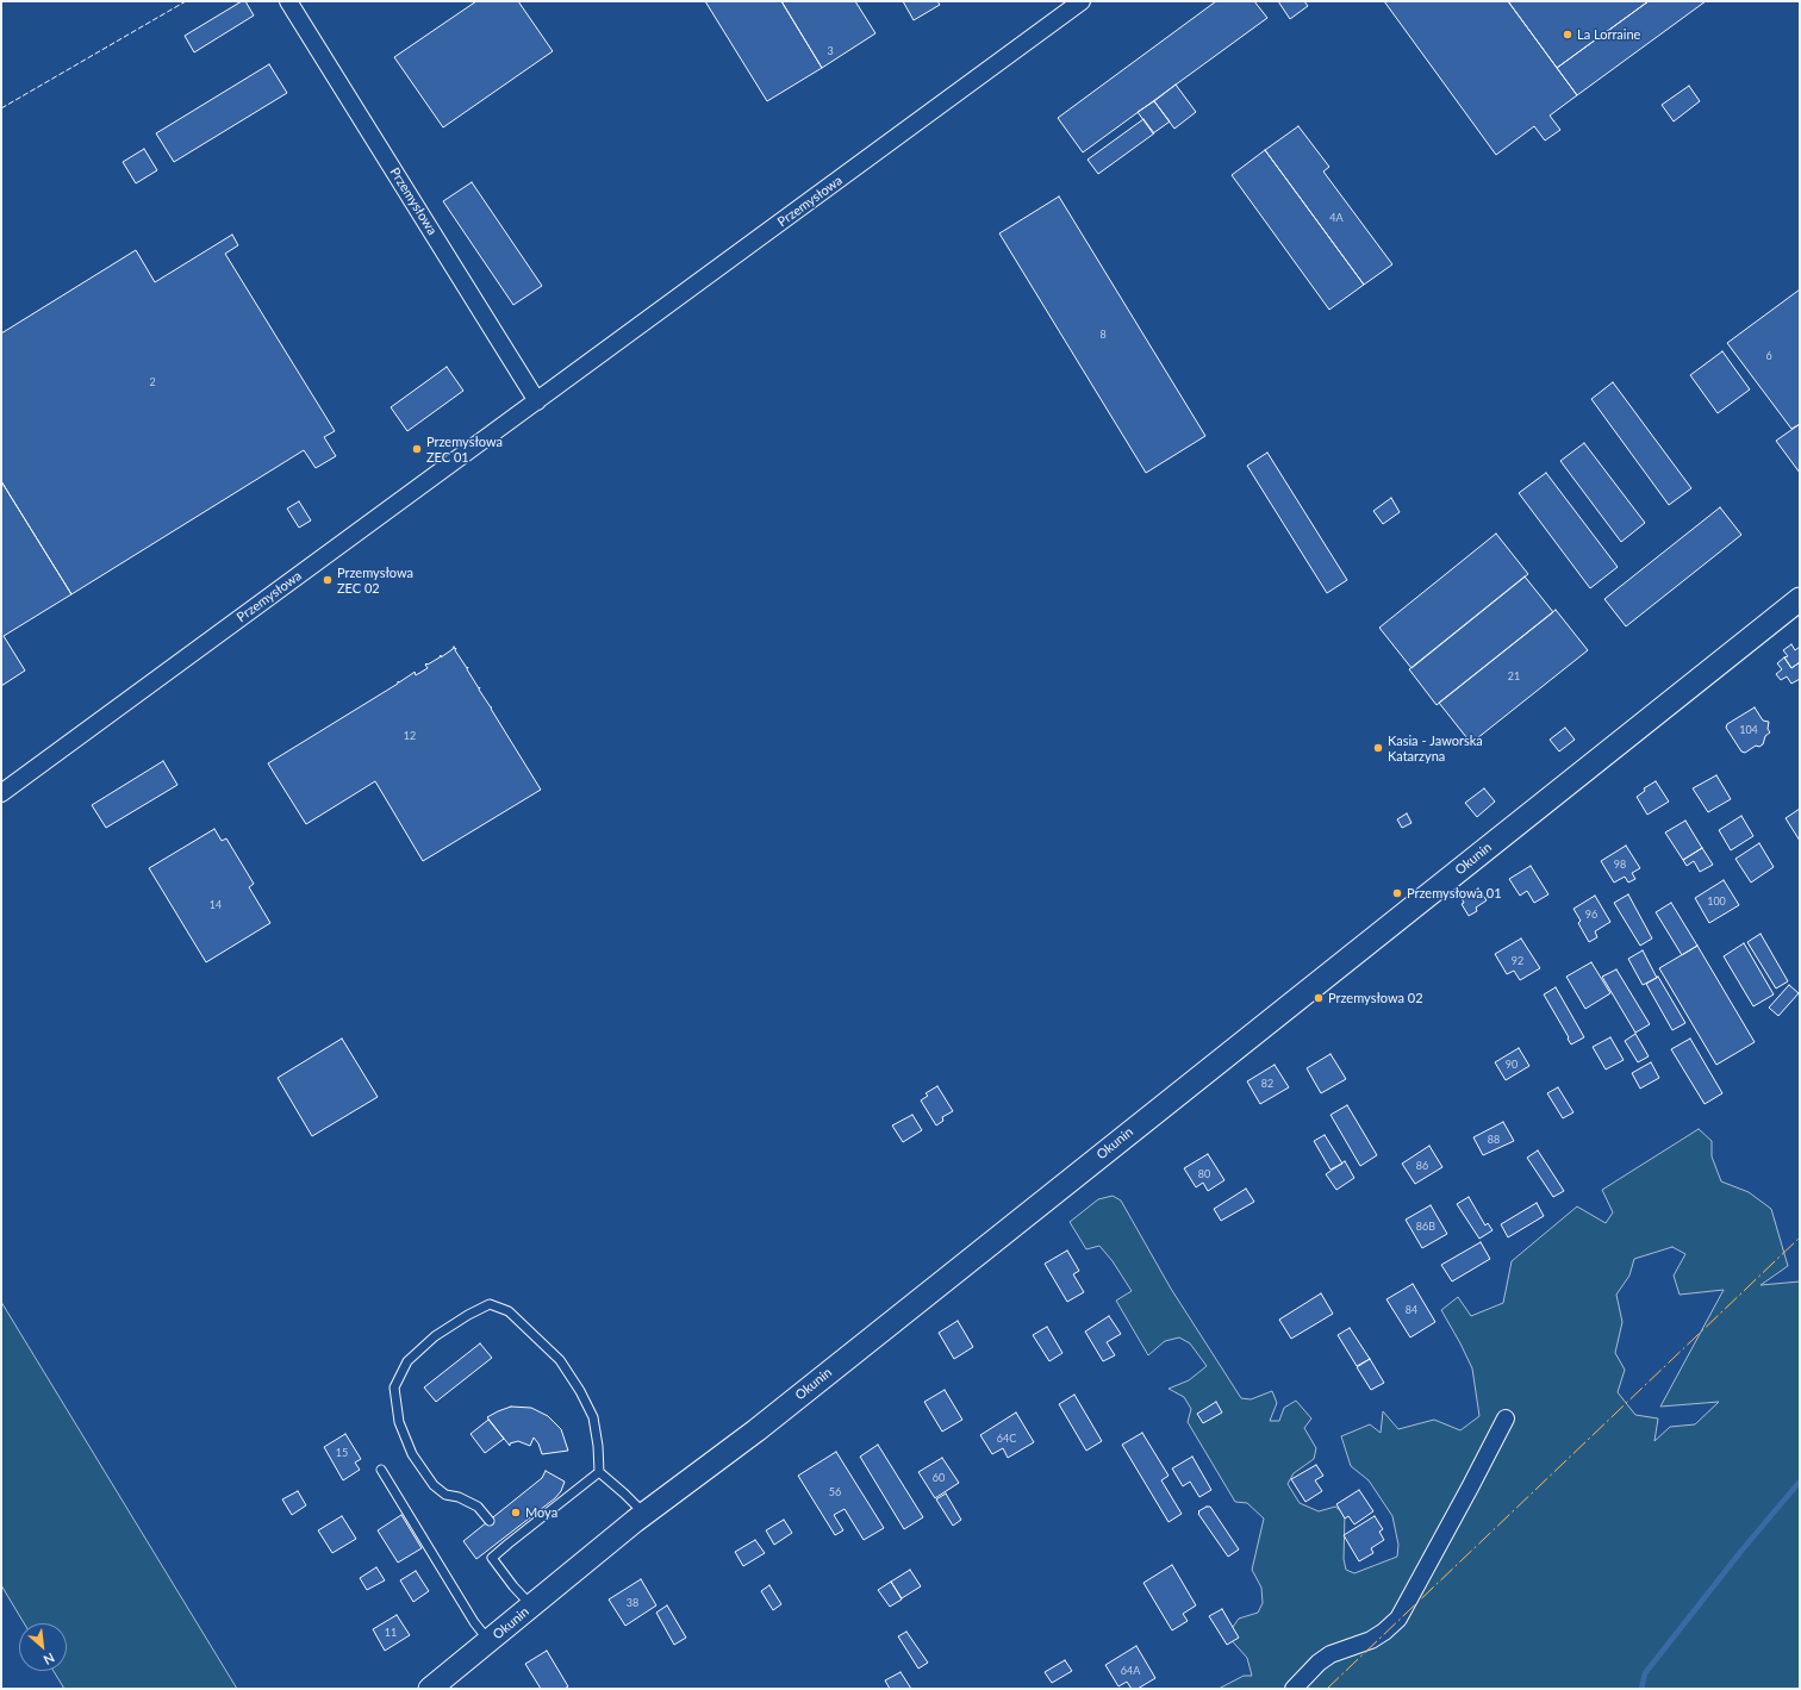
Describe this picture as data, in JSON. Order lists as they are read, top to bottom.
{
  "streets": {
    "main road": ["Okunin"],
    "street": ["Przemysłowa"]
  },
  "places": [
    "La Lorraine",
    "Przemysłowa ZEC 01",
    "Przemysłowa ZEC 02",
    "Kasia - Jaworska Katarzyna",
    "Przemysłowa 01",
    "Przemysłowa 02",
    "Moya"
  ],
  "house_numbers": [
    "3",
    "4A",
    "8",
    "6",
    "2",
    "21",
    "104",
    "12",
    "98",
    "100",
    "14",
    "96",
    "92",
    "90",
    "82",
    "88",
    "86",
    "80",
    "86B",
    "84",
    "64C",
    "15",
    "60",
    "56",
    "38",
    "11",
    "64A"
  ],
  "north": "bottom right"
}
